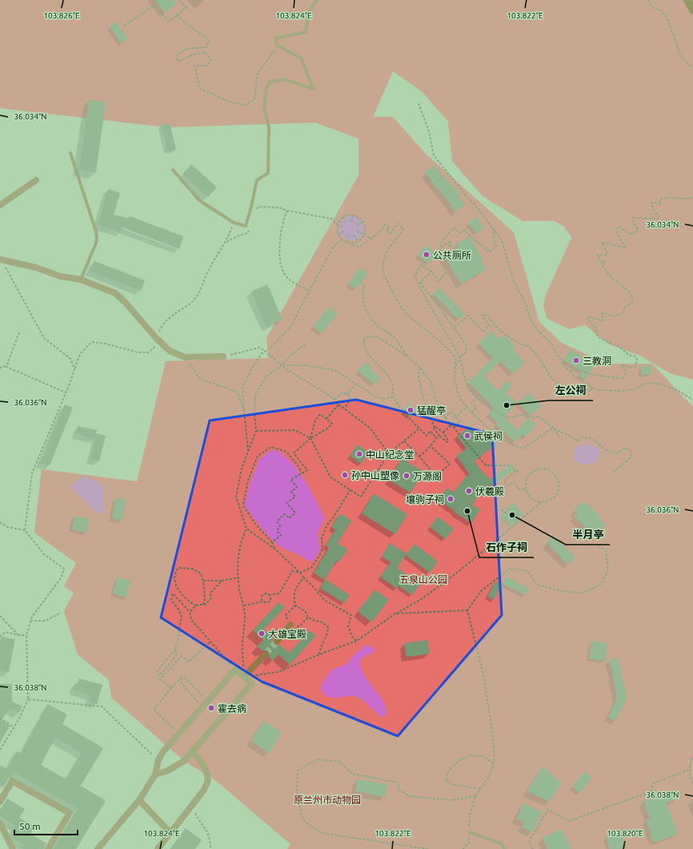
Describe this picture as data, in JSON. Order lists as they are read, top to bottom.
{
  "parks": ["五泉山公园", "原兰州市动物园"],
  "places": [
    "公共厕所",
    "三教洞",
    "左公祠",
    "猛醒亭",
    "武侯祠",
    "中山纪念堂",
    "孙中山塑像",
    "万源阁",
    "伏羲殿",
    "壤驹子祠",
    "石作子祠",
    "半月亭",
    "大雄宝殿",
    "霍去病"
  ],
  "scale_bar": "50 m",
  "coordinates": [
    "103.824°E",
    "103.822°E",
    "103.826°E",
    "36.034°N",
    "36.036°N",
    "36.038°N",
    "103.820°E"
  ]
}
